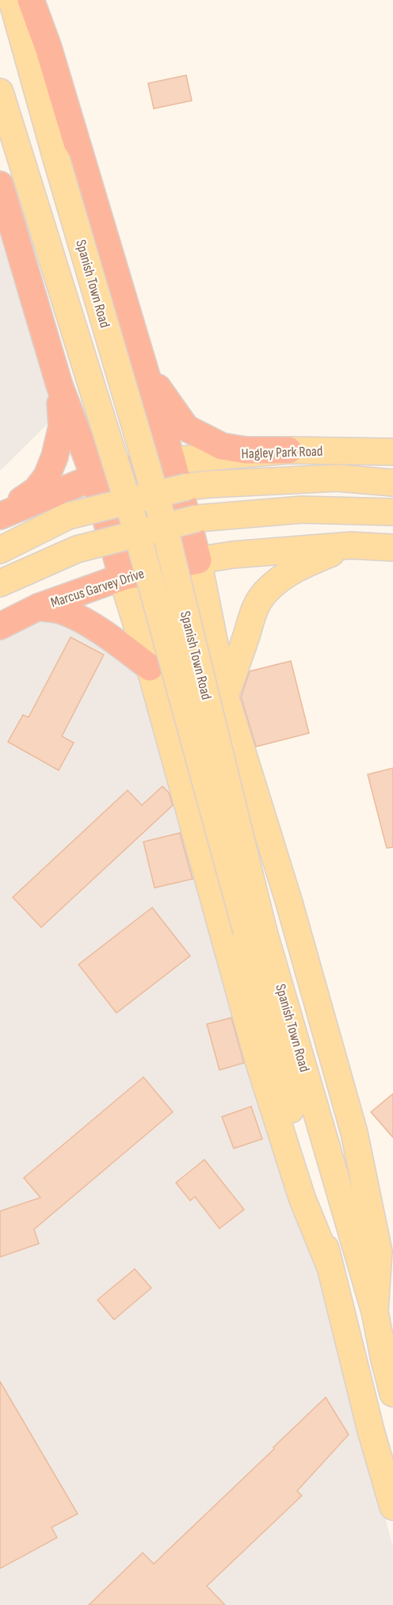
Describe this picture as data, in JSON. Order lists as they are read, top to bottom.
{
  "streets": {
    "highway": ["Spanish Town Road", "Marcus Garvey Drive"],
    "main road": ["Hagley Park Road"]
  },
  "crossings": [
    ["Spanish Town Road", "Hagley Park Road"],
    ["Spanish Town Road", "Marcus Garvey Drive"]
  ]
}
